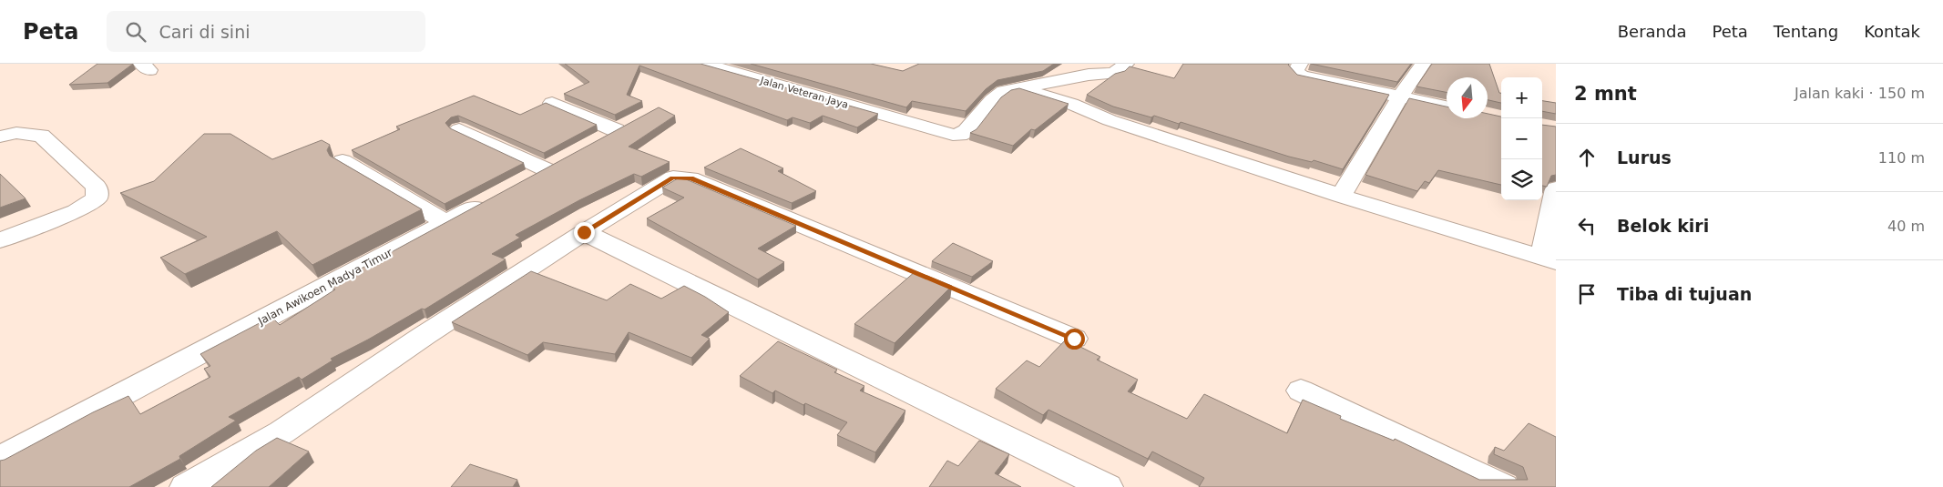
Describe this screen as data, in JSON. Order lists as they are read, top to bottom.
{
  "streets": {
    "street": ["Jalan Veteran Jaya", "Jalan Awikoen Madya Timur"]
  },
  "north": "bottom",
  "page": {
    "header": "Peta",
    "search": "Cari di sini",
    "nav": [
      "Beranda",
      "Peta",
      "Tentang",
      "Kontak"
    ],
    "heading": ["2 mnt", "Jalan kaki · 150 m"],
    "map_buttons": ["+", "−"],
    "list": [
      ["Lurus", "110 m"],
      ["Belok kiri", "40 m"],
      "Tiba di tujuan"
    ]
  }
}
